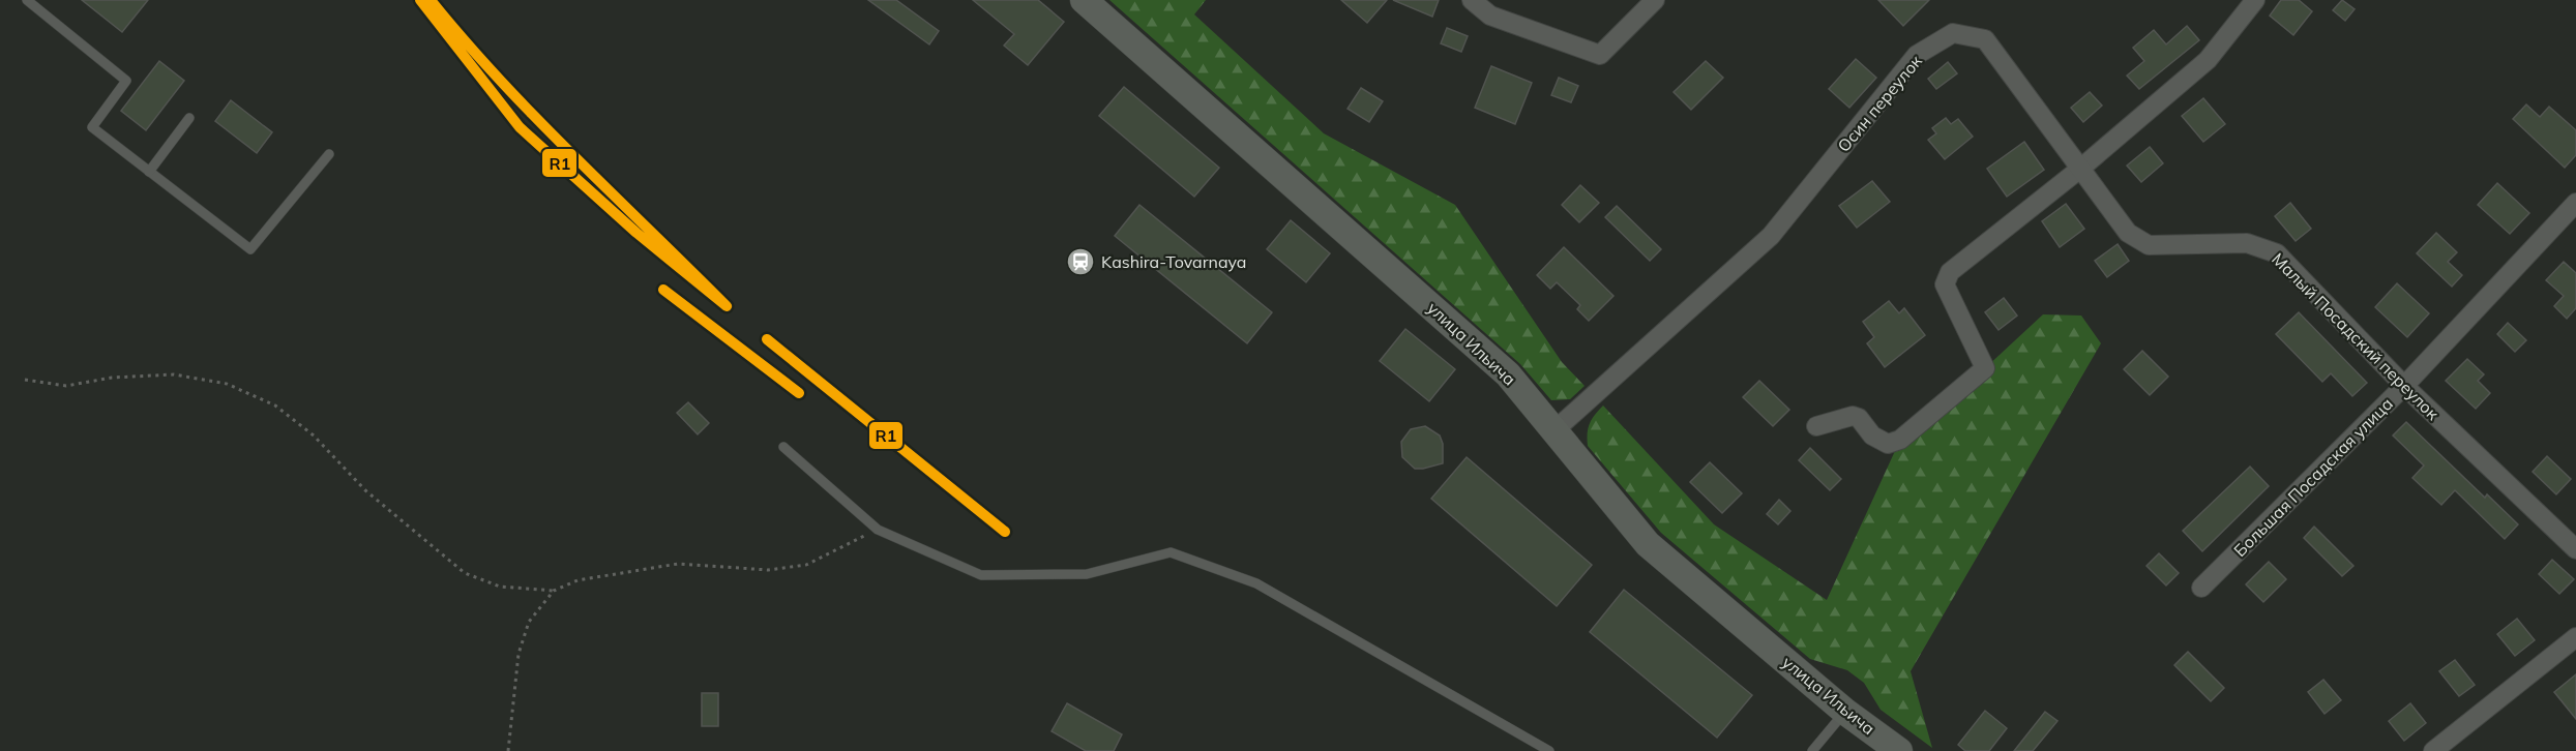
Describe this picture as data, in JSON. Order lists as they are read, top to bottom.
{
  "streets": {
    "street": [
      "Осин переулок",
      "Малый Посадский переулок",
      "улица Ильича",
      "Большая Посадская улица"
    ]
  },
  "crossings": [
    ["Осин переулок", "Малый Посадский переулок"],
    ["Осин переулок", "улица Ильича"],
    ["Малый Посадский переулок", "Большая Посадская улица"]
  ],
  "places": {
    "station": ["Kashira-Tovarnaya"]
  },
  "lines": ["transit line R1"]
}
